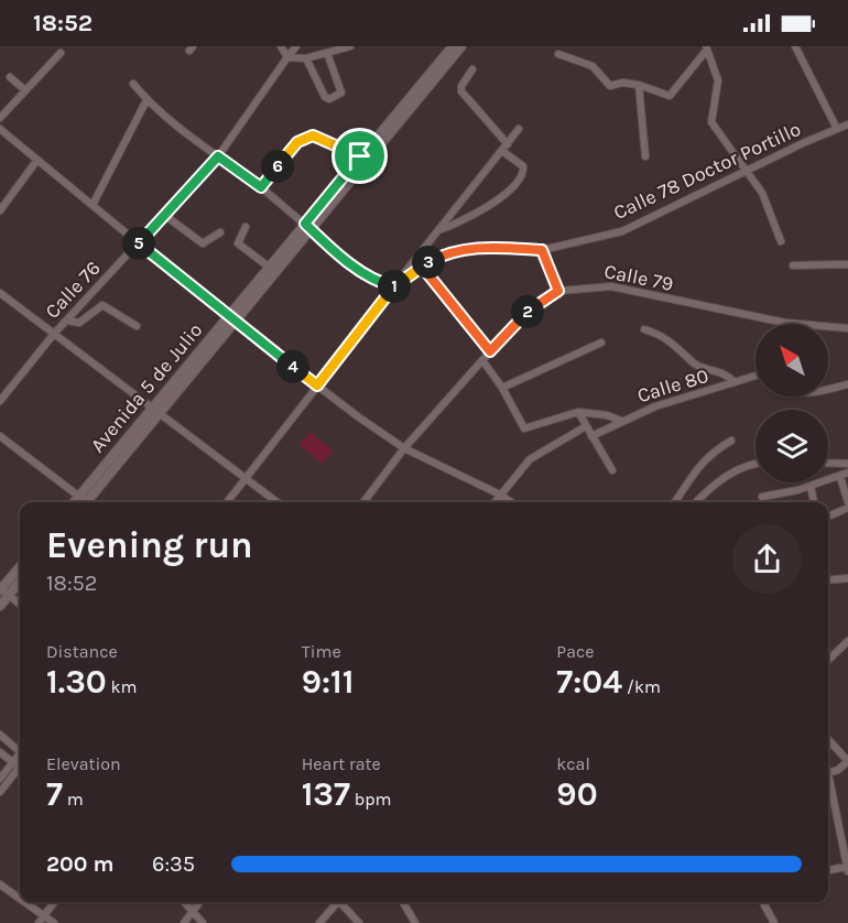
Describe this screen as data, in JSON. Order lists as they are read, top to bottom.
{
  "streets": {
    "main road": ["Avenida 5 de Julio"],
    "street": [
      "Calle 78 Doctor Portillo",
      "Calle 79",
      "Calle 76",
      "Calle 80"
    ]
  },
  "north": "top left",
  "page": {
    "status": "18:52",
    "pins": [
      "6",
      "5",
      "3",
      "1",
      "2",
      "4"
    ],
    "heading": ["Evening run", "18:52"],
    "stats": [
      ["Distance", "1.30 km"],
      ["Time", "9:11"],
      ["Pace", "7:04 /km"],
      ["Elevation", "7 m"],
      ["Heart rate", "137 bpm"],
      ["kcal", "90"]
    ],
    "list": [
      {
        "name": "200 m",
        "note": "6:35"
      }
    ]
  }
}
